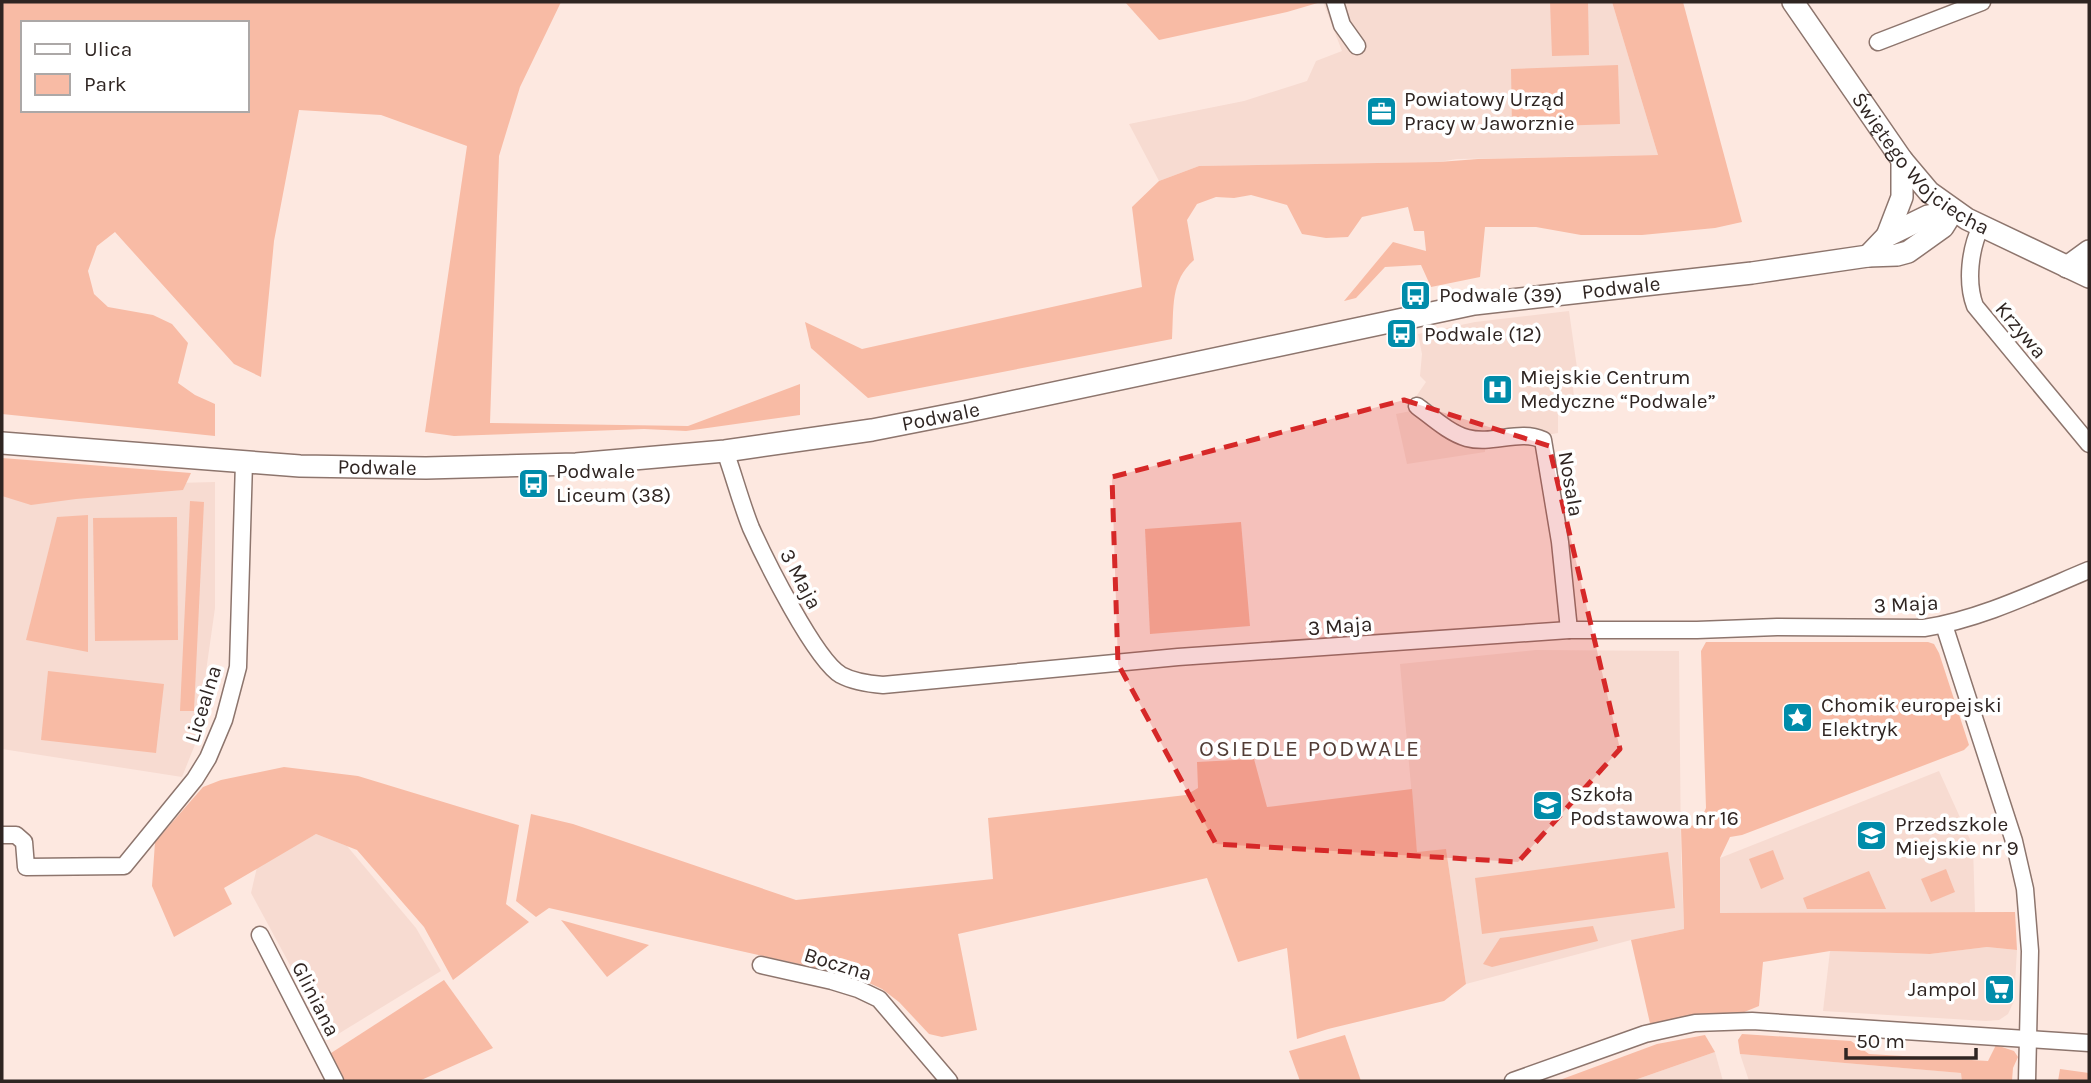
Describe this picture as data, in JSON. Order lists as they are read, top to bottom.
{
  "streets": {
    "street": [
      "Świętego Wojciecha",
      "Podwale",
      "Krzywa",
      "Nosala",
      "3 Maja",
      "Licealna",
      "Boczna",
      "Gliniana"
    ]
  },
  "crossings": [
    ["Świętego Wojciecha", "Podwale"],
    ["Świętego Wojciecha", "Krzywa"],
    ["Podwale", "3 Maja"],
    ["Podwale", "Licealna"],
    ["Nosala", "3 Maja"]
  ],
  "districts": ["OSIEDLE PODWALE"],
  "places": {
    "office": ["Powiatowy Urząd Pracy w Jaworznie"],
    "bus stop": ["Podwale (39)", "Podwale (12)", "Podwale Liceum (38)"],
    "hospital": ["Miejskie Centrum Medyczne “Podwale”"],
    "place": ["Chomik europejski Elektryk"],
    "school or university": ["Szkoła Podstawowa nr 16", "Przedszkole Miejskie nr 9"],
    "supermarket": ["Jampol"]
  },
  "legend": ["Ulica", "Park"],
  "scale_bar": "50 m"
}
